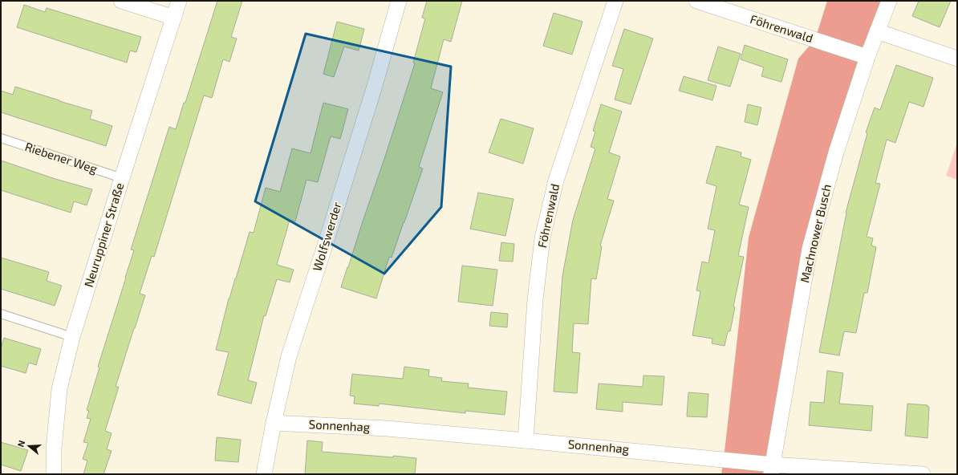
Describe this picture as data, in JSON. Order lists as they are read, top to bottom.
{
  "streets": {
    "street": [
      "Föhrenwald",
      "Machnower Busch",
      "Neuruppiner Straße",
      "Wolfswerder",
      "Sonnenhag"
    ],
    "lane": ["Riebener Weg"]
  },
  "crossings": [
    ["Föhrenwald", "Machnower Busch"],
    ["Föhrenwald", "Sonnenhag"],
    ["Riebener Weg", "Neuruppiner Straße"],
    ["Machnower Busch", "Sonnenhag"],
    ["Wolfswerder", "Sonnenhag"]
  ],
  "north": "left"
}
